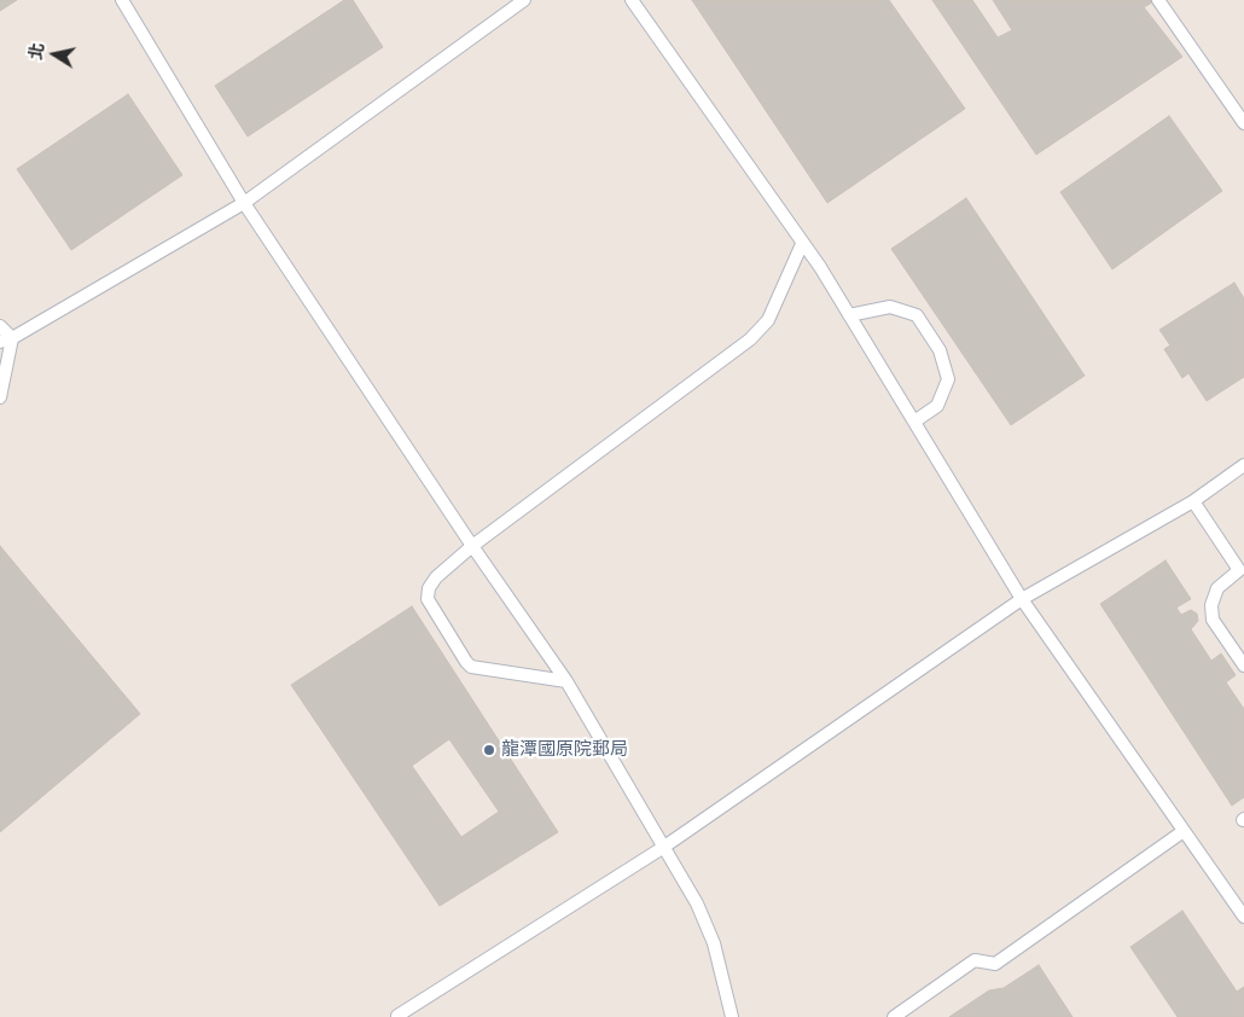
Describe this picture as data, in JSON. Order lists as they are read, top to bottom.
{
  "places": ["龍潭國原院郵局"],
  "north": "left"
}
